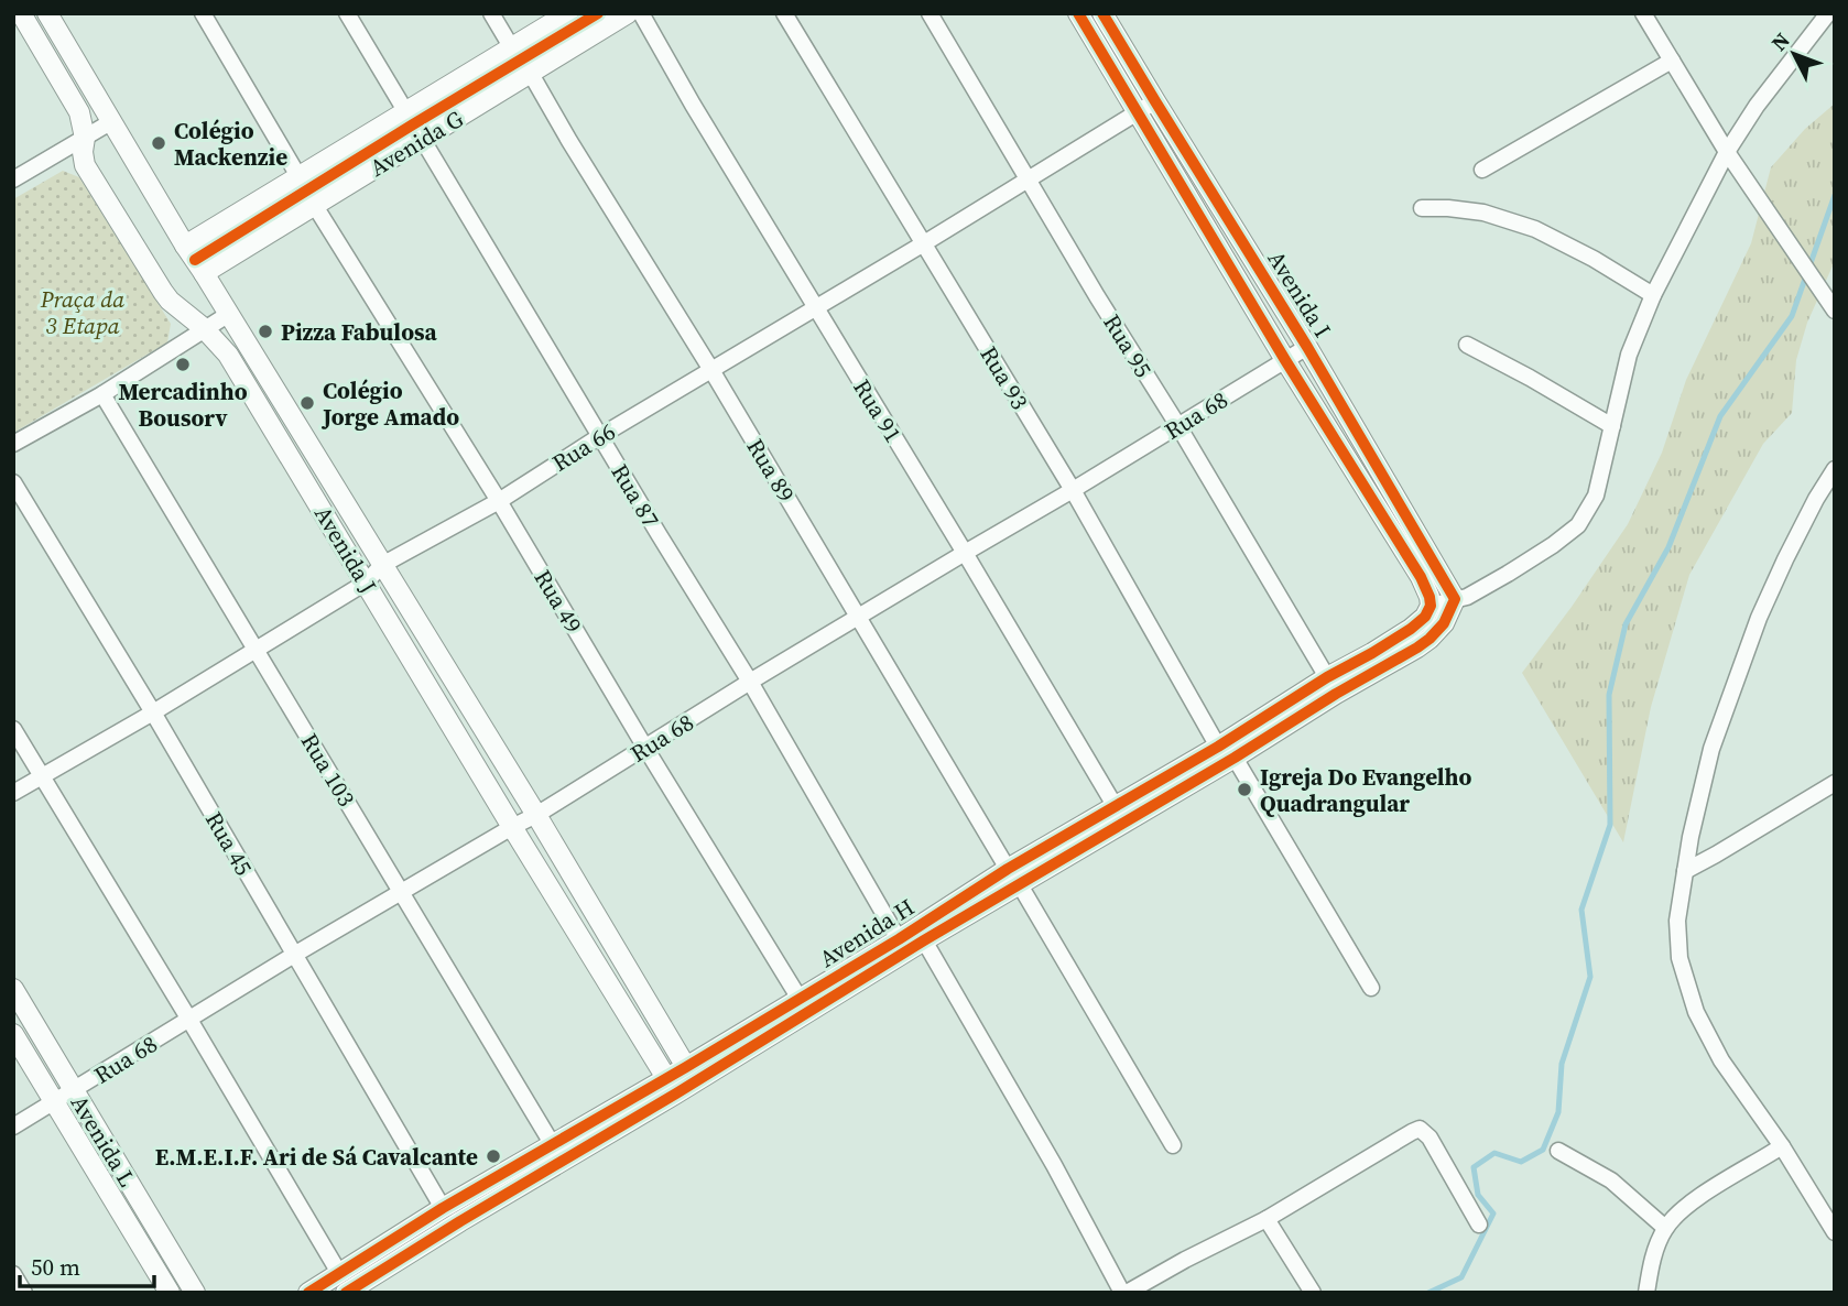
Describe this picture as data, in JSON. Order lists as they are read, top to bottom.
{
  "streets": {
    "street": [
      "Avenida G",
      "Avenida I",
      "Rua 95",
      "Rua 93",
      "Rua 91",
      "Rua 68",
      "Rua 66",
      "Rua 89",
      "Rua 87",
      "Avenida J",
      "Rua 49",
      "Rua 103",
      "Rua 45",
      "Avenida H",
      "Avenida L"
    ]
  },
  "crossings": [
    ["Avenida G", "Rua 89"],
    ["Avenida G", "Rua 87"],
    ["Avenida G", "Avenida J"],
    ["Avenida G", "Rua 49"],
    ["Avenida I", "Rua 68"],
    ["Avenida I", "Rua 66"],
    ["Avenida I", "Avenida H"],
    ["Rua 95", "Rua 68"],
    ["Rua 95", "Rua 66"],
    ["Rua 95", "Avenida H"],
    ["Rua 93", "Rua 68"],
    ["Rua 93", "Rua 66"],
    ["Rua 93", "Avenida H"],
    ["Rua 91", "Rua 68"],
    ["Rua 91", "Rua 66"],
    ["Rua 91", "Avenida H"],
    ["Rua 68", "Rua 89"],
    ["Rua 68", "Rua 87"],
    ["Rua 68", "Avenida J"],
    ["Rua 68", "Rua 49"],
    ["Rua 68", "Rua 103"],
    ["Rua 68", "Rua 45"],
    ["Rua 68", "Avenida L"],
    ["Rua 66", "Rua 89"],
    ["Rua 66", "Rua 87"],
    ["Rua 66", "Avenida J"],
    ["Rua 66", "Rua 49"],
    ["Rua 66", "Rua 103"],
    ["Rua 66", "Rua 45"],
    ["Rua 89", "Avenida H"],
    ["Rua 87", "Avenida H"],
    ["Avenida J", "Avenida H"],
    ["Rua 49", "Avenida H"],
    ["Rua 103", "Avenida H"],
    ["Rua 45", "Avenida H"]
  ],
  "parks": ["Praça da 3 Etapa"],
  "places": [
    "Colégio Mackenzie",
    "Pizza Fabulosa",
    "Mercadinho Bousorv",
    "Colégio Jorge Amado",
    "Igreja Do Evangelho Quadrangular",
    "E.M.E.I.F. Ari de Sá Cavalcante"
  ],
  "scale_bar": "50 m",
  "north": "top left"
}
